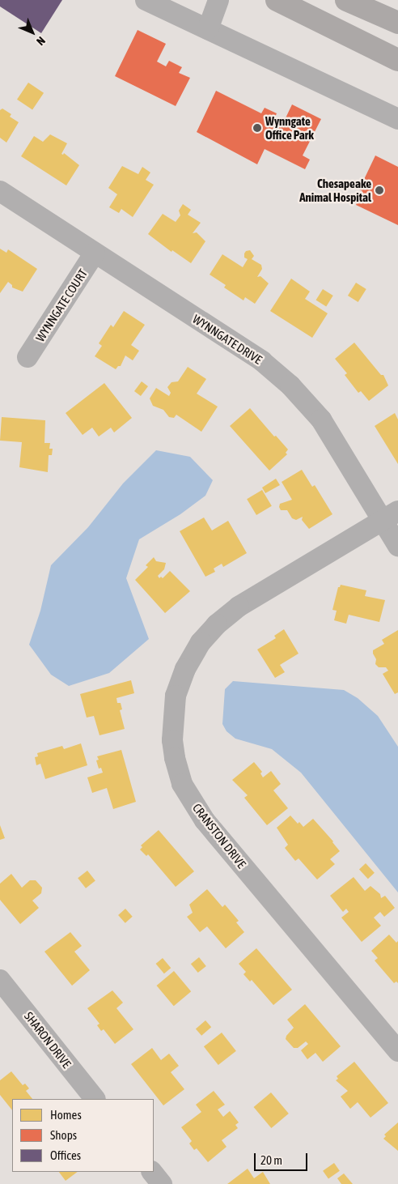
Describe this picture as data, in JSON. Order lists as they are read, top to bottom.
{
  "streets": {
    "street": [
      "WYNNGATE COURT",
      "WYNNGATE DRIVE",
      "CRANSTON DRIVE",
      "SHARON DRIVE"
    ]
  },
  "crossings": [
    ["WYNNGATE COURT", "WYNNGATE DRIVE"],
    ["WYNNGATE DRIVE", "CRANSTON DRIVE"]
  ],
  "places": ["Wynngate Office Park", "Chesapeake Animal Hospital"],
  "legend": ["Homes", "Shops", "Offices"],
  "scale_bar": "20 m",
  "north": "bottom right"
}
